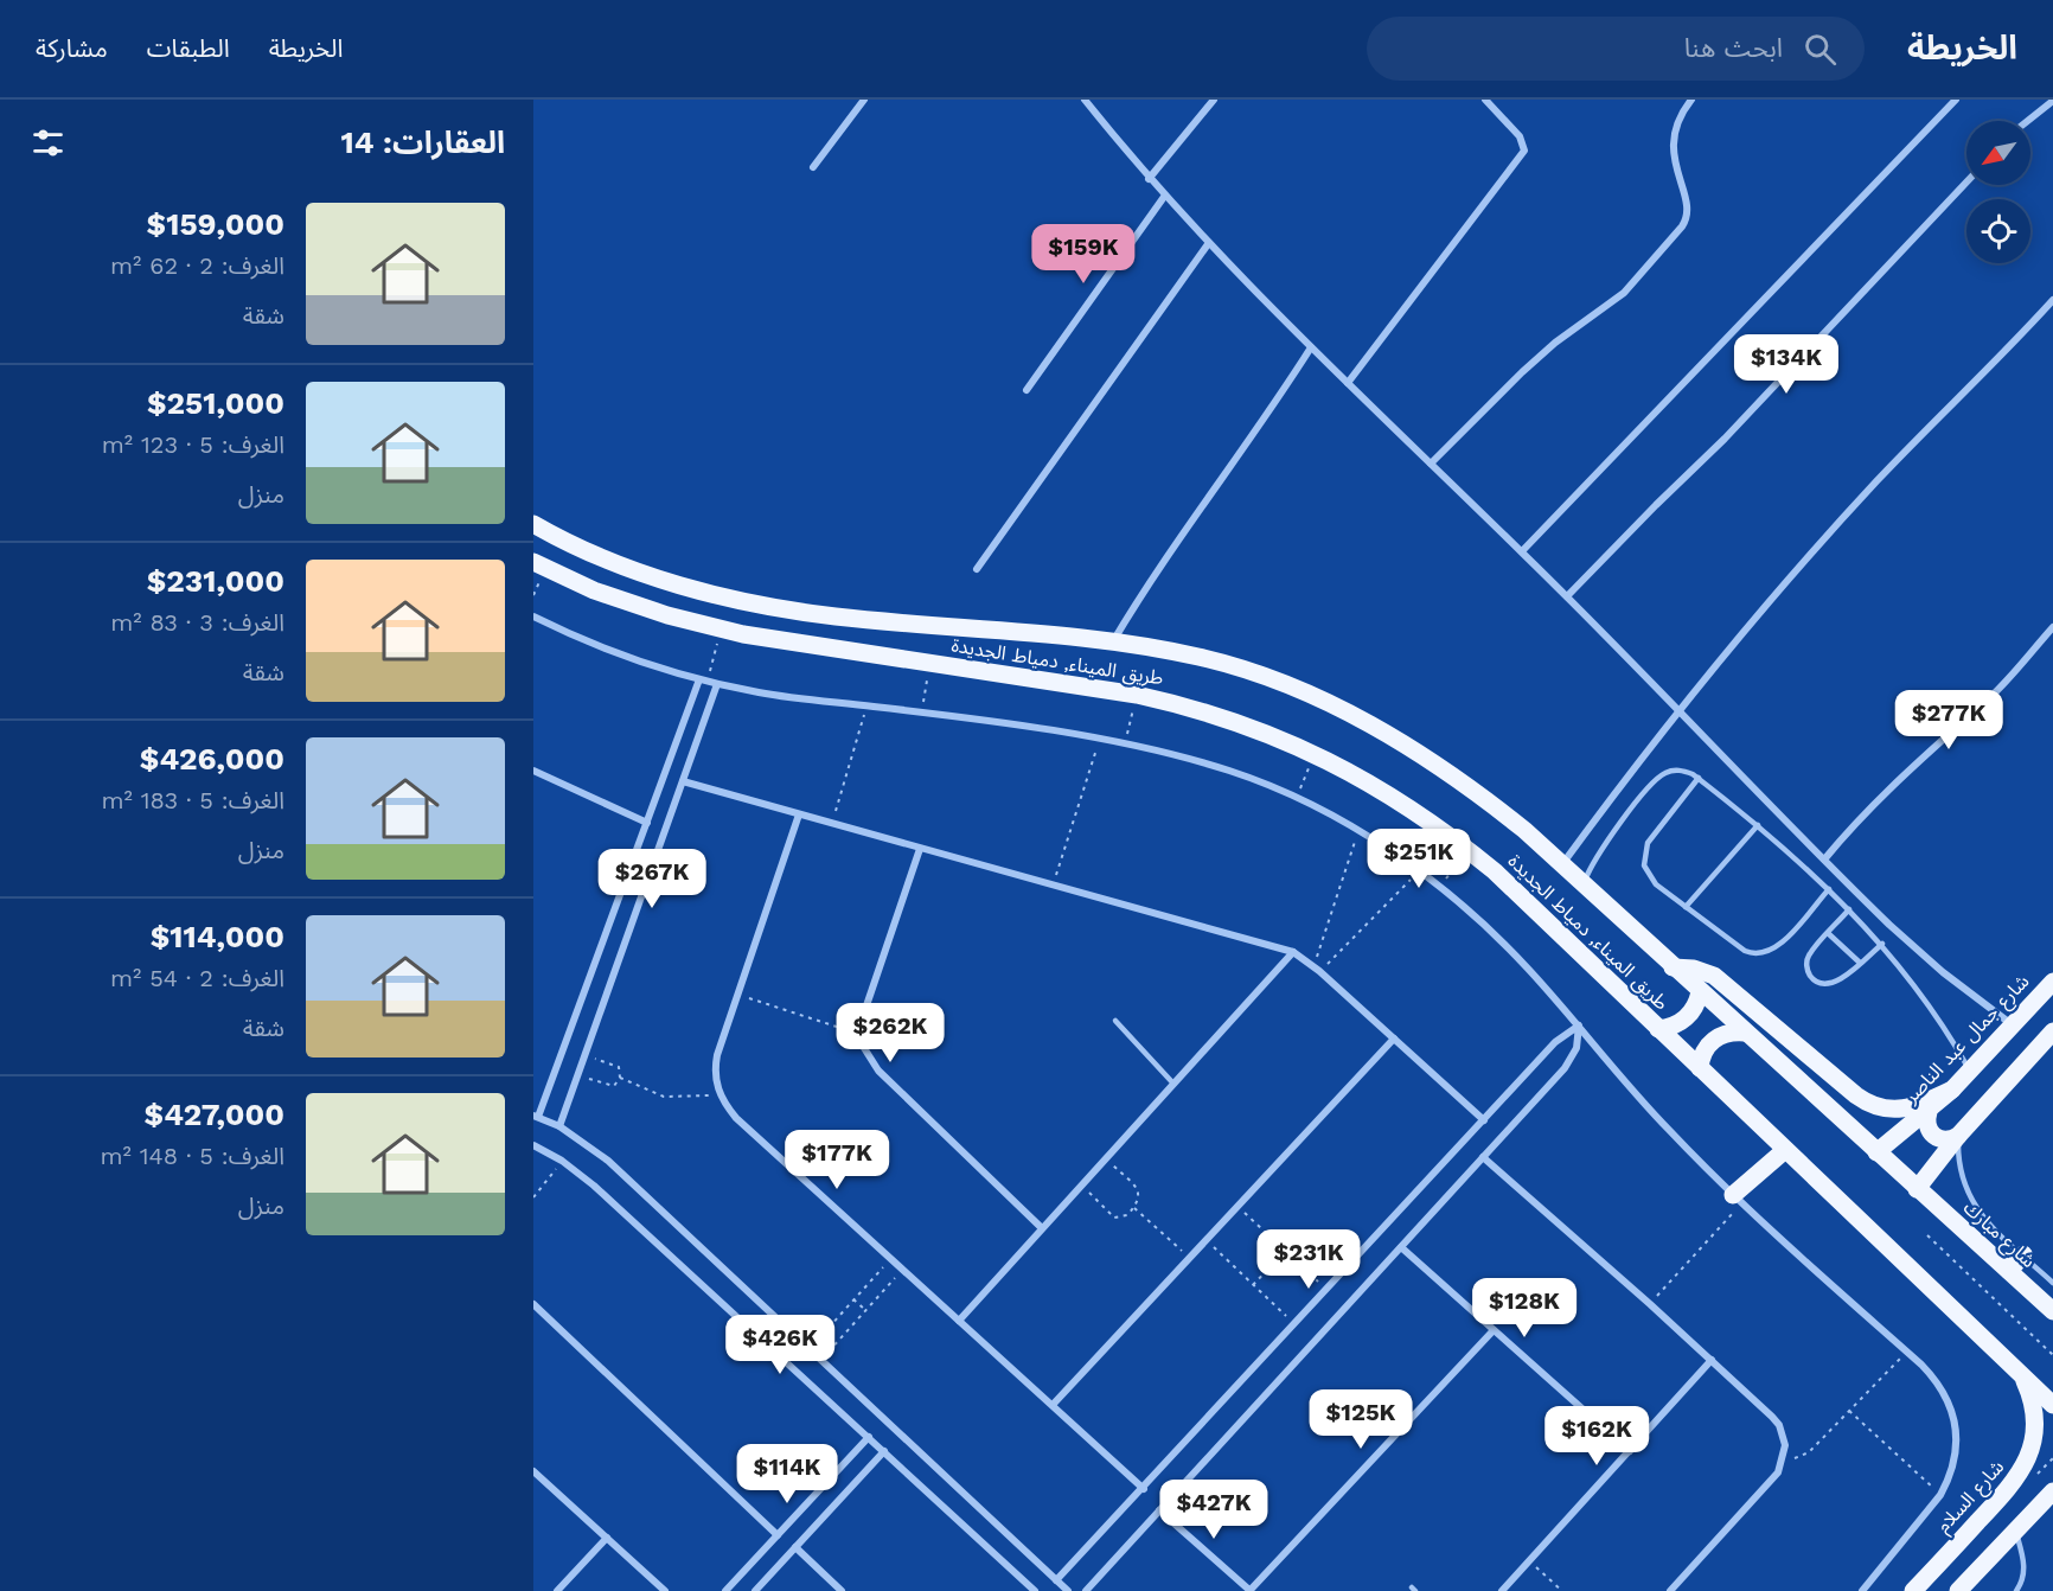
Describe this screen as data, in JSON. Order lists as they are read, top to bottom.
{
  "streets": {
    "main road": [
      "طريق الميناء, دمياط الجديدة",
      "شارع جمال عبد الناصر",
      "شارع مبارك",
      "شارع السلام"
    ]
  },
  "crossings": [
    ["طريق الميناء, دمياط الجديدة", "شارع جمال عبد الناصر"],
    ["طريق الميناء, دمياط الجديدة", "شارع مبارك"],
    ["طريق الميناء, دمياط الجديدة", "شارع السلام"]
  ],
  "north": "bottom left",
  "page": {
    "header": "الخريطة",
    "search": "ابحث هنا",
    "nav": ["الخريطة", "الطبقات", "مشاركة"],
    "heading": "العقارات: 14",
    "list": [
      {
        "name": "$159,000",
        "note": "الغرف: 2 · 62 m² · شقة"
      },
      {
        "name": "$251,000",
        "note": "الغرف: 5 · 123 m² · منزل"
      },
      {
        "name": "$231,000",
        "note": "الغرف: 3 · 83 m² · شقة"
      },
      {
        "name": "$426,000",
        "note": "الغرف: 5 · 183 m² · منزل"
      },
      {
        "name": "$114,000",
        "note": "الغرف: 2 · 54 m² · شقة"
      },
      {
        "name": "$427,000",
        "note": "الغرف: 5 · 148 m² · منزل"
      }
    ],
    "price": [
      "$159K",
      "$134K",
      "$277K",
      "$251K",
      "$267K",
      "$262K",
      "$177K",
      "$231K",
      "$128K",
      "$426K",
      "$125K",
      "$162K",
      "$114K",
      "$427K"
    ]
  }
}
